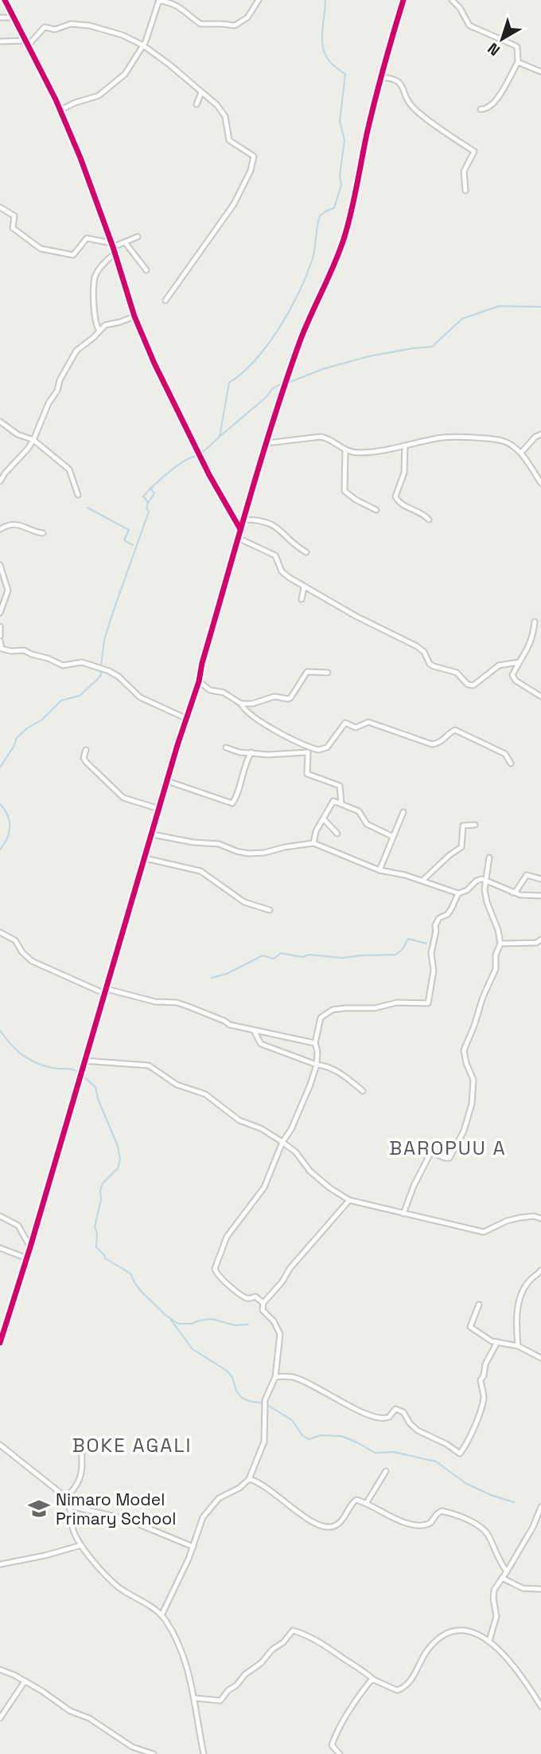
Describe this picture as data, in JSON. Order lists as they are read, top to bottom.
{
  "districts": ["BAROPUU A", "BOKE AGALI"],
  "places": {
    "school or university": ["Nimaro Model Primary School"]
  },
  "north": "bottom left"
}
